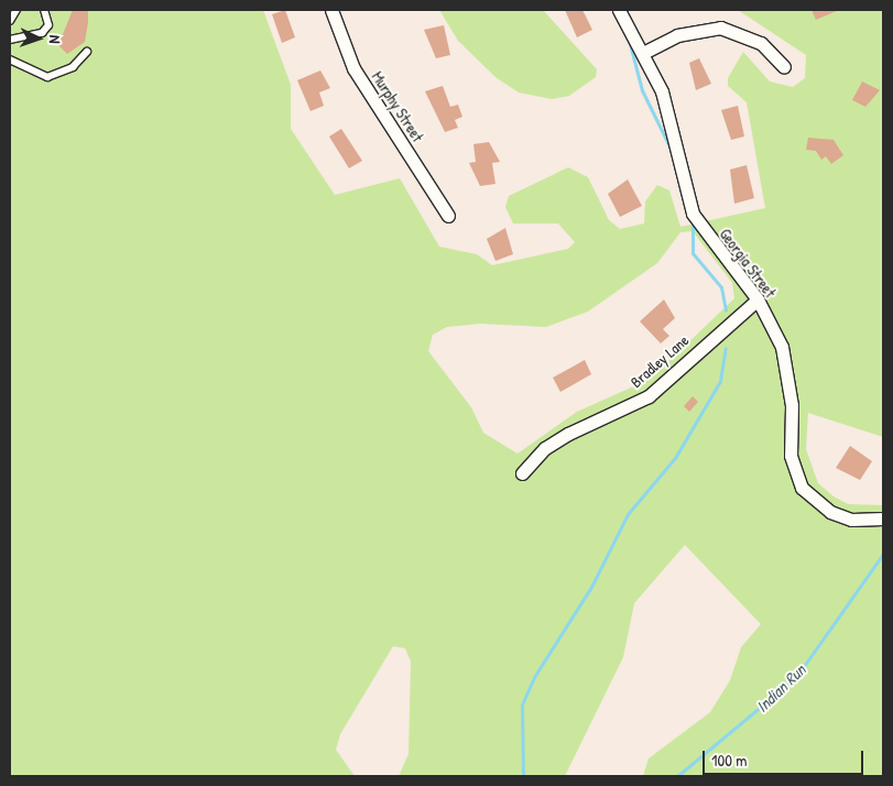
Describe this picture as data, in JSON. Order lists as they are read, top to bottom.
{
  "streets": {
    "street": ["Murphy Street", "Georgia Street", "Bradley Lane"]
  },
  "crossings": [
    ["Georgia Street", "Bradley Lane"]
  ],
  "water": ["Indian Run"],
  "scale_bar": "100 m",
  "north": "right"
}
